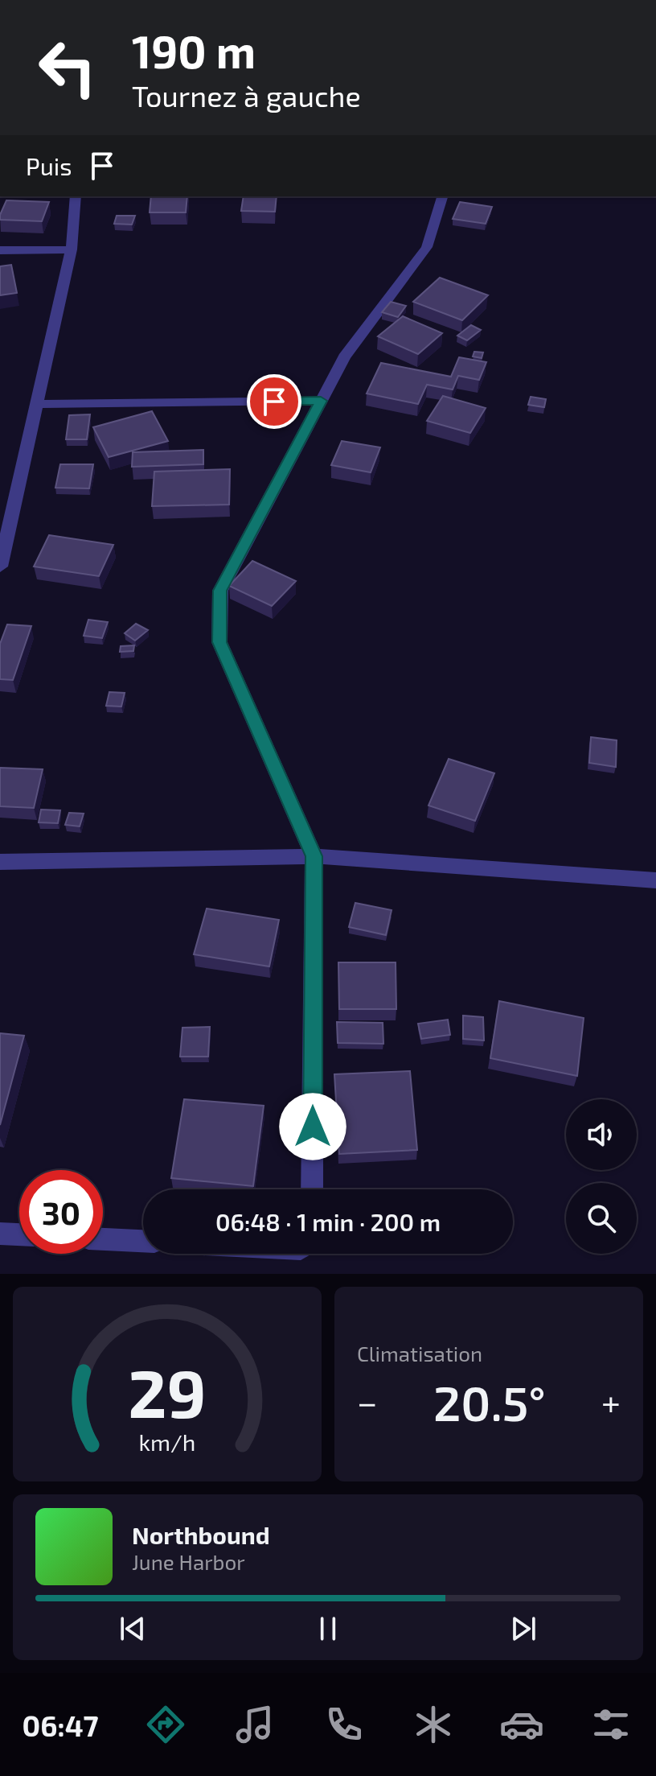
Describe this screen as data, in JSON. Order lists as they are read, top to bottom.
{
  "page": {
    "turn": ["190 m", "Tournez à gauche"],
    "then": "Puis",
    "limit": "30",
    "trip": "06:48 · 1 min · 200 m",
    "tile": "Climatisation",
    "heat": ["−", "20.5°", "+"],
    "song": ["Northbound", "June Harbor"],
    "tabs": "06:47",
    "gauge": ["29", "km/h"]
  }
}
